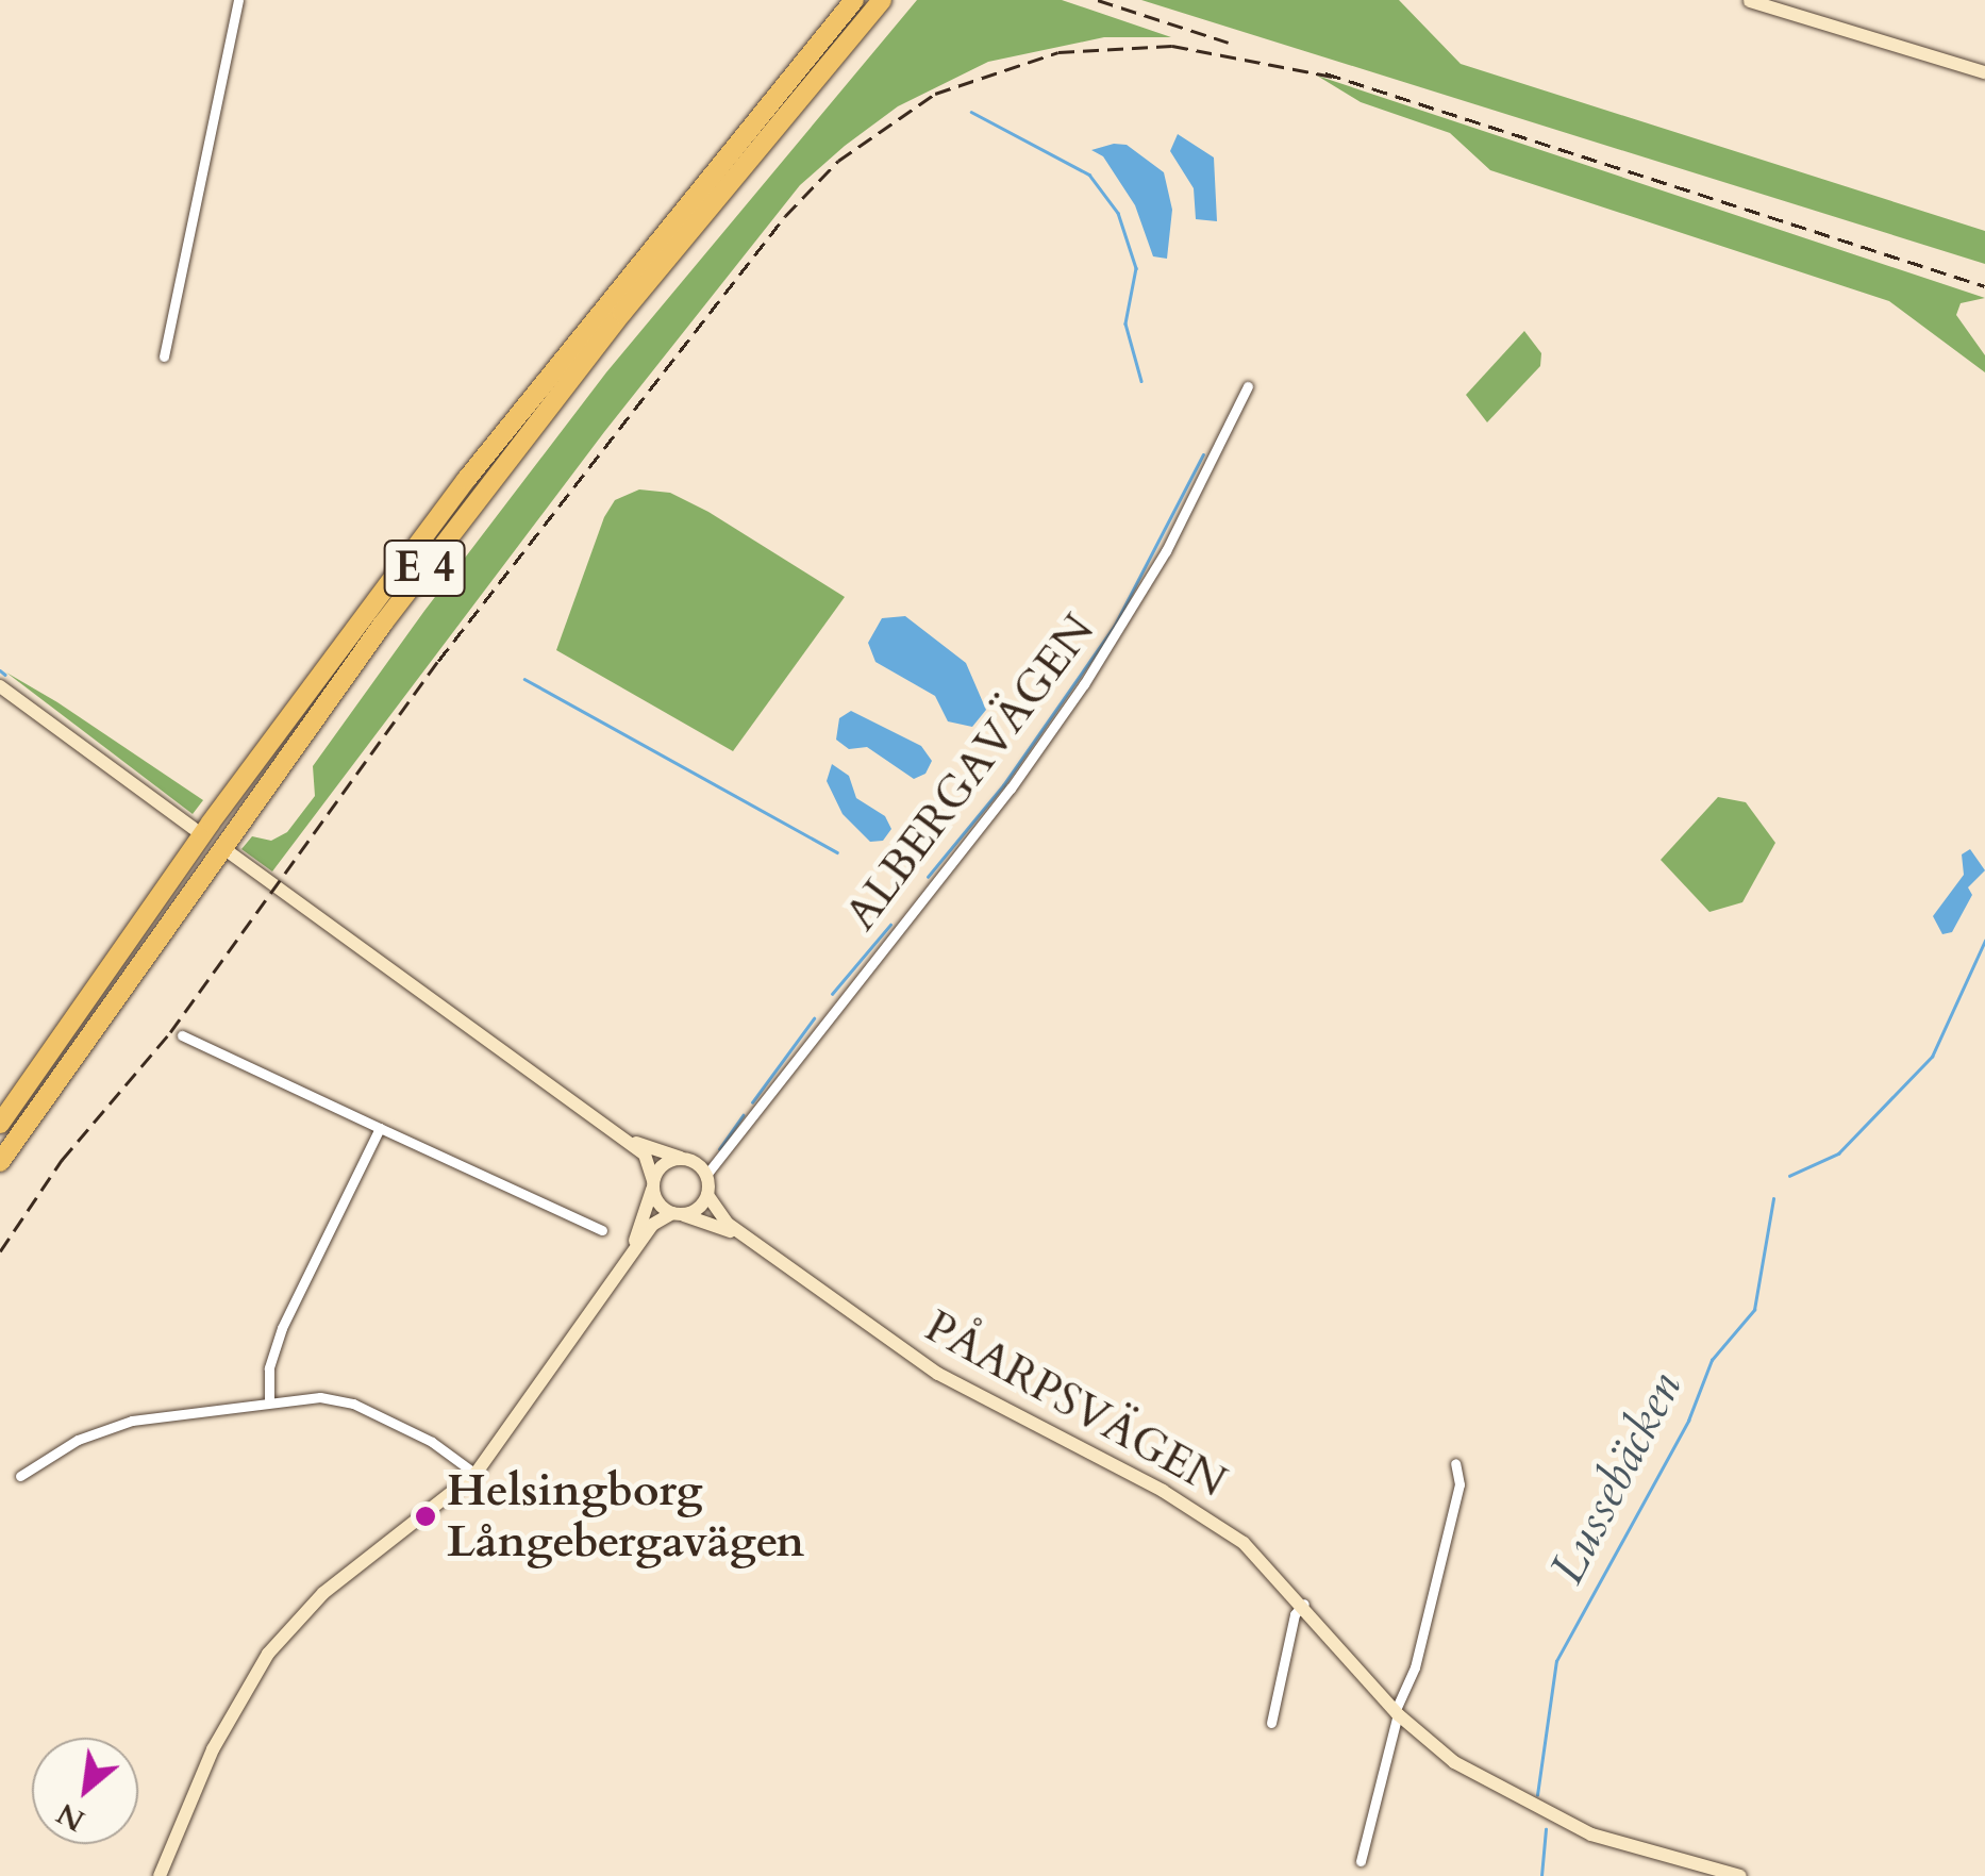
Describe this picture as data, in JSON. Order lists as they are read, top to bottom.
{
  "streets": {
    "highway": ["E 4"],
    "street": ["ALBERGAVÄGEN", "PÅARPSVÄGEN"]
  },
  "crossings": [
    ["ALBERGAVÄGEN", "PÅARPSVÄGEN"]
  ],
  "water": ["Lussebäcken"],
  "places": ["Helsingborg Långebergavägen"],
  "north": "bottom left"
}
